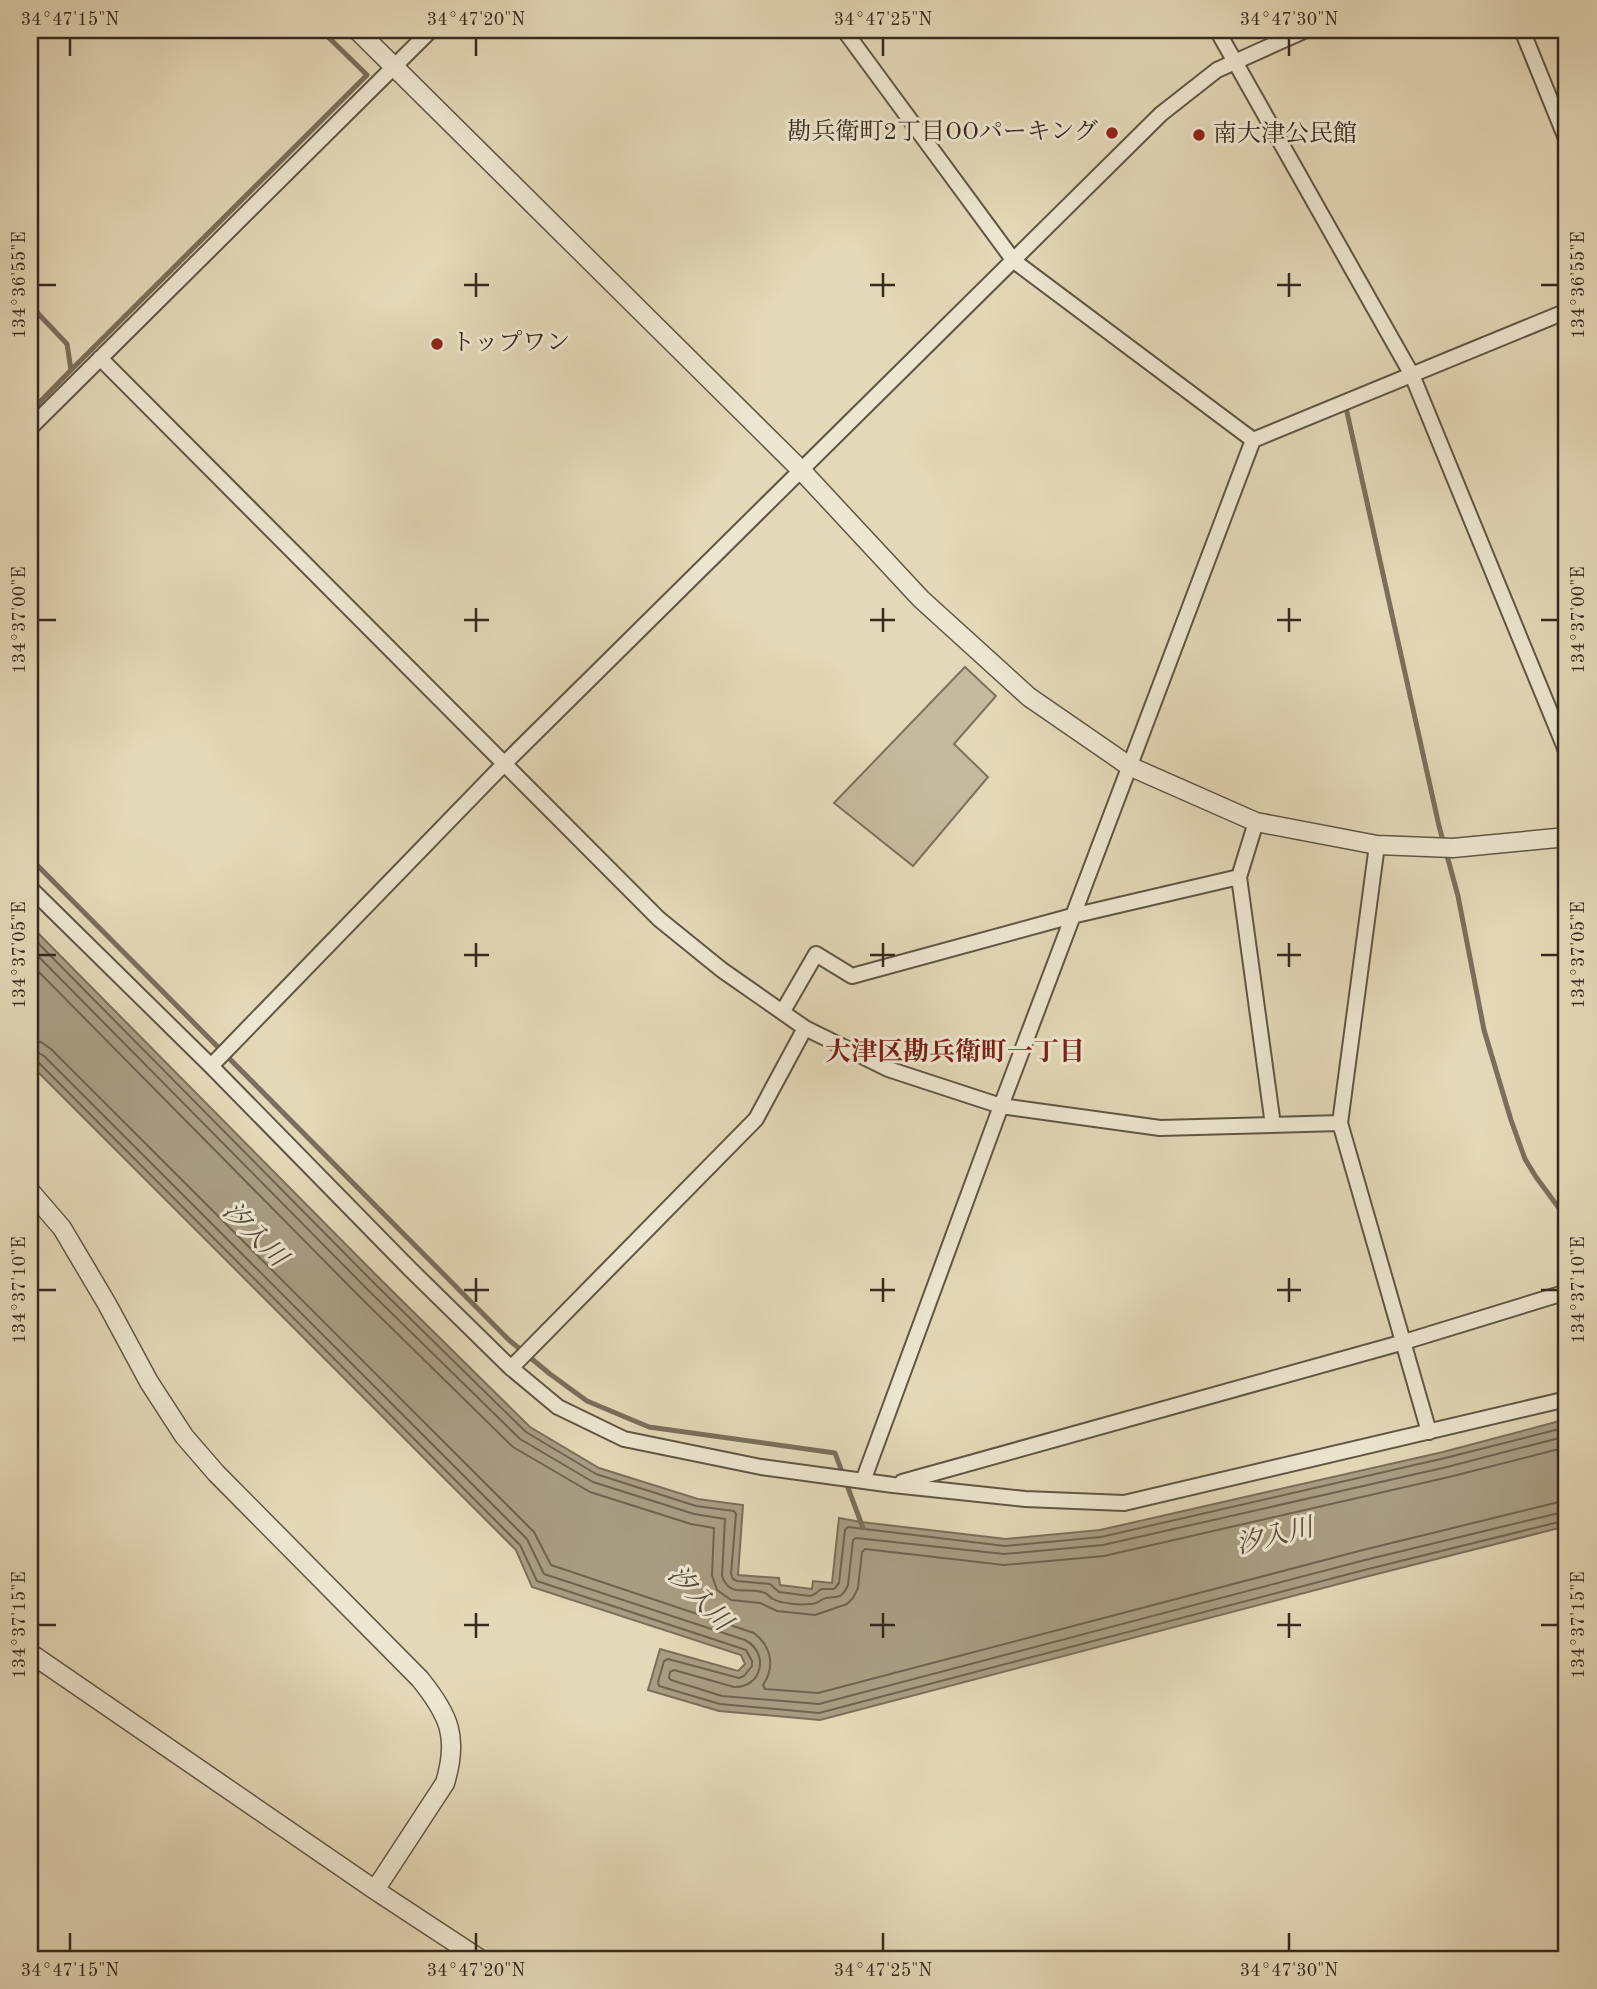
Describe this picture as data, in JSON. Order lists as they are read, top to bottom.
{
  "districts": ["大津区勘兵衛町一丁目"],
  "water": ["汐入川"],
  "places": ["勘兵衛町2丁目OOパーキング", "南大津公民館", "トップワン"],
  "coordinates": [
    "34°47'15\"N",
    "34°47'20\"N",
    "34°47'25\"N",
    "34°47'30\"N",
    "134°36'55\"E",
    "134°37'00\"E",
    "134°37'05\"E",
    "134°37'10\"E",
    "134°37'15\"E"
  ]
}
